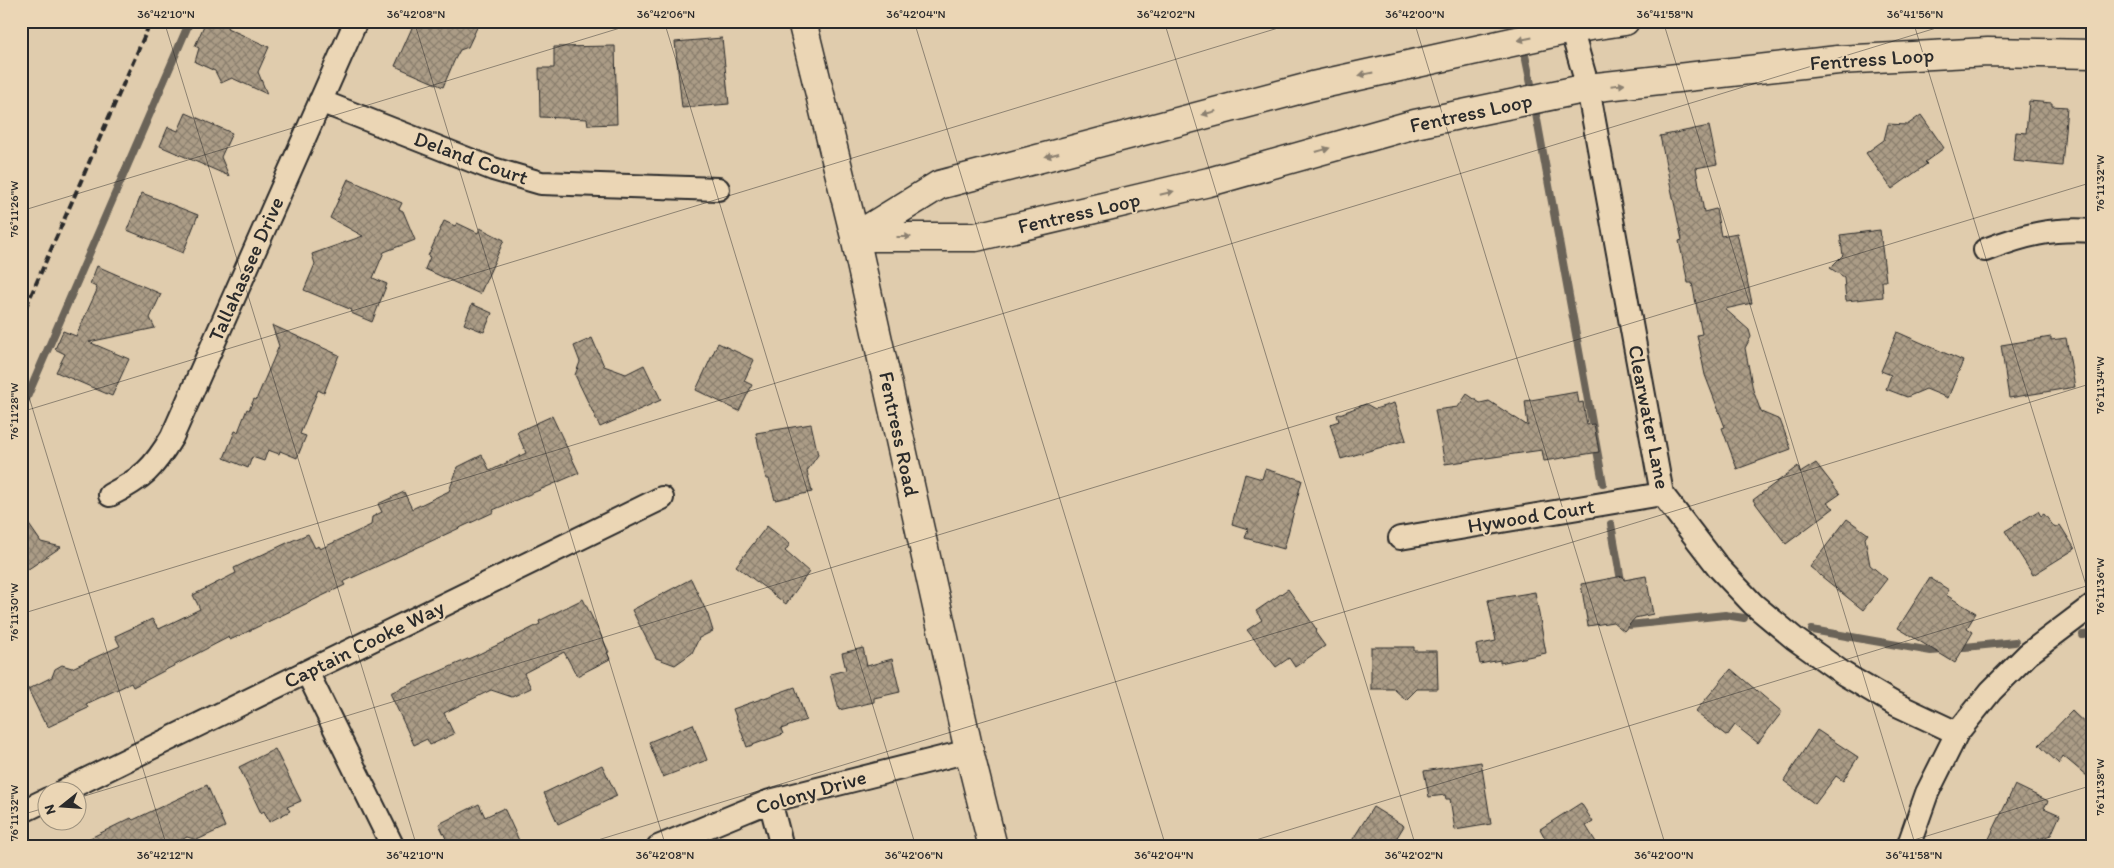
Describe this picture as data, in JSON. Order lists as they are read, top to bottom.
{
  "streets": {
    "street": [
      "Fentress Loop",
      "Deland Court",
      "Tallahassee Drive",
      "Clearwater Lane",
      "Fentress Road",
      "Hywood Court",
      "Captain Cooke Way",
      "Colony Drive"
    ]
  },
  "crossings": [
    ["Fentress Loop", "Clearwater Lane"],
    ["Fentress Loop", "Fentress Road"],
    ["Deland Court", "Tallahassee Drive"],
    ["Clearwater Lane", "Hywood Court"],
    ["Fentress Road", "Colony Drive"]
  ],
  "north": "left",
  "coordinates": [
    "36°42'10\"N",
    "36°42'08\"N",
    "36°42'06\"N",
    "36°42'04\"N",
    "36°42'02\"N",
    "36°42'00\"N",
    "36°41'58\"N",
    "36°41'56\"N",
    "76°11'32\"W",
    "76°11'26\"W",
    "76°11'34\"W",
    "76°11'28\"W",
    "76°11'36\"W",
    "76°11'30\"W",
    "76°11'38\"W",
    "36°42'12\"N"
  ]
}
